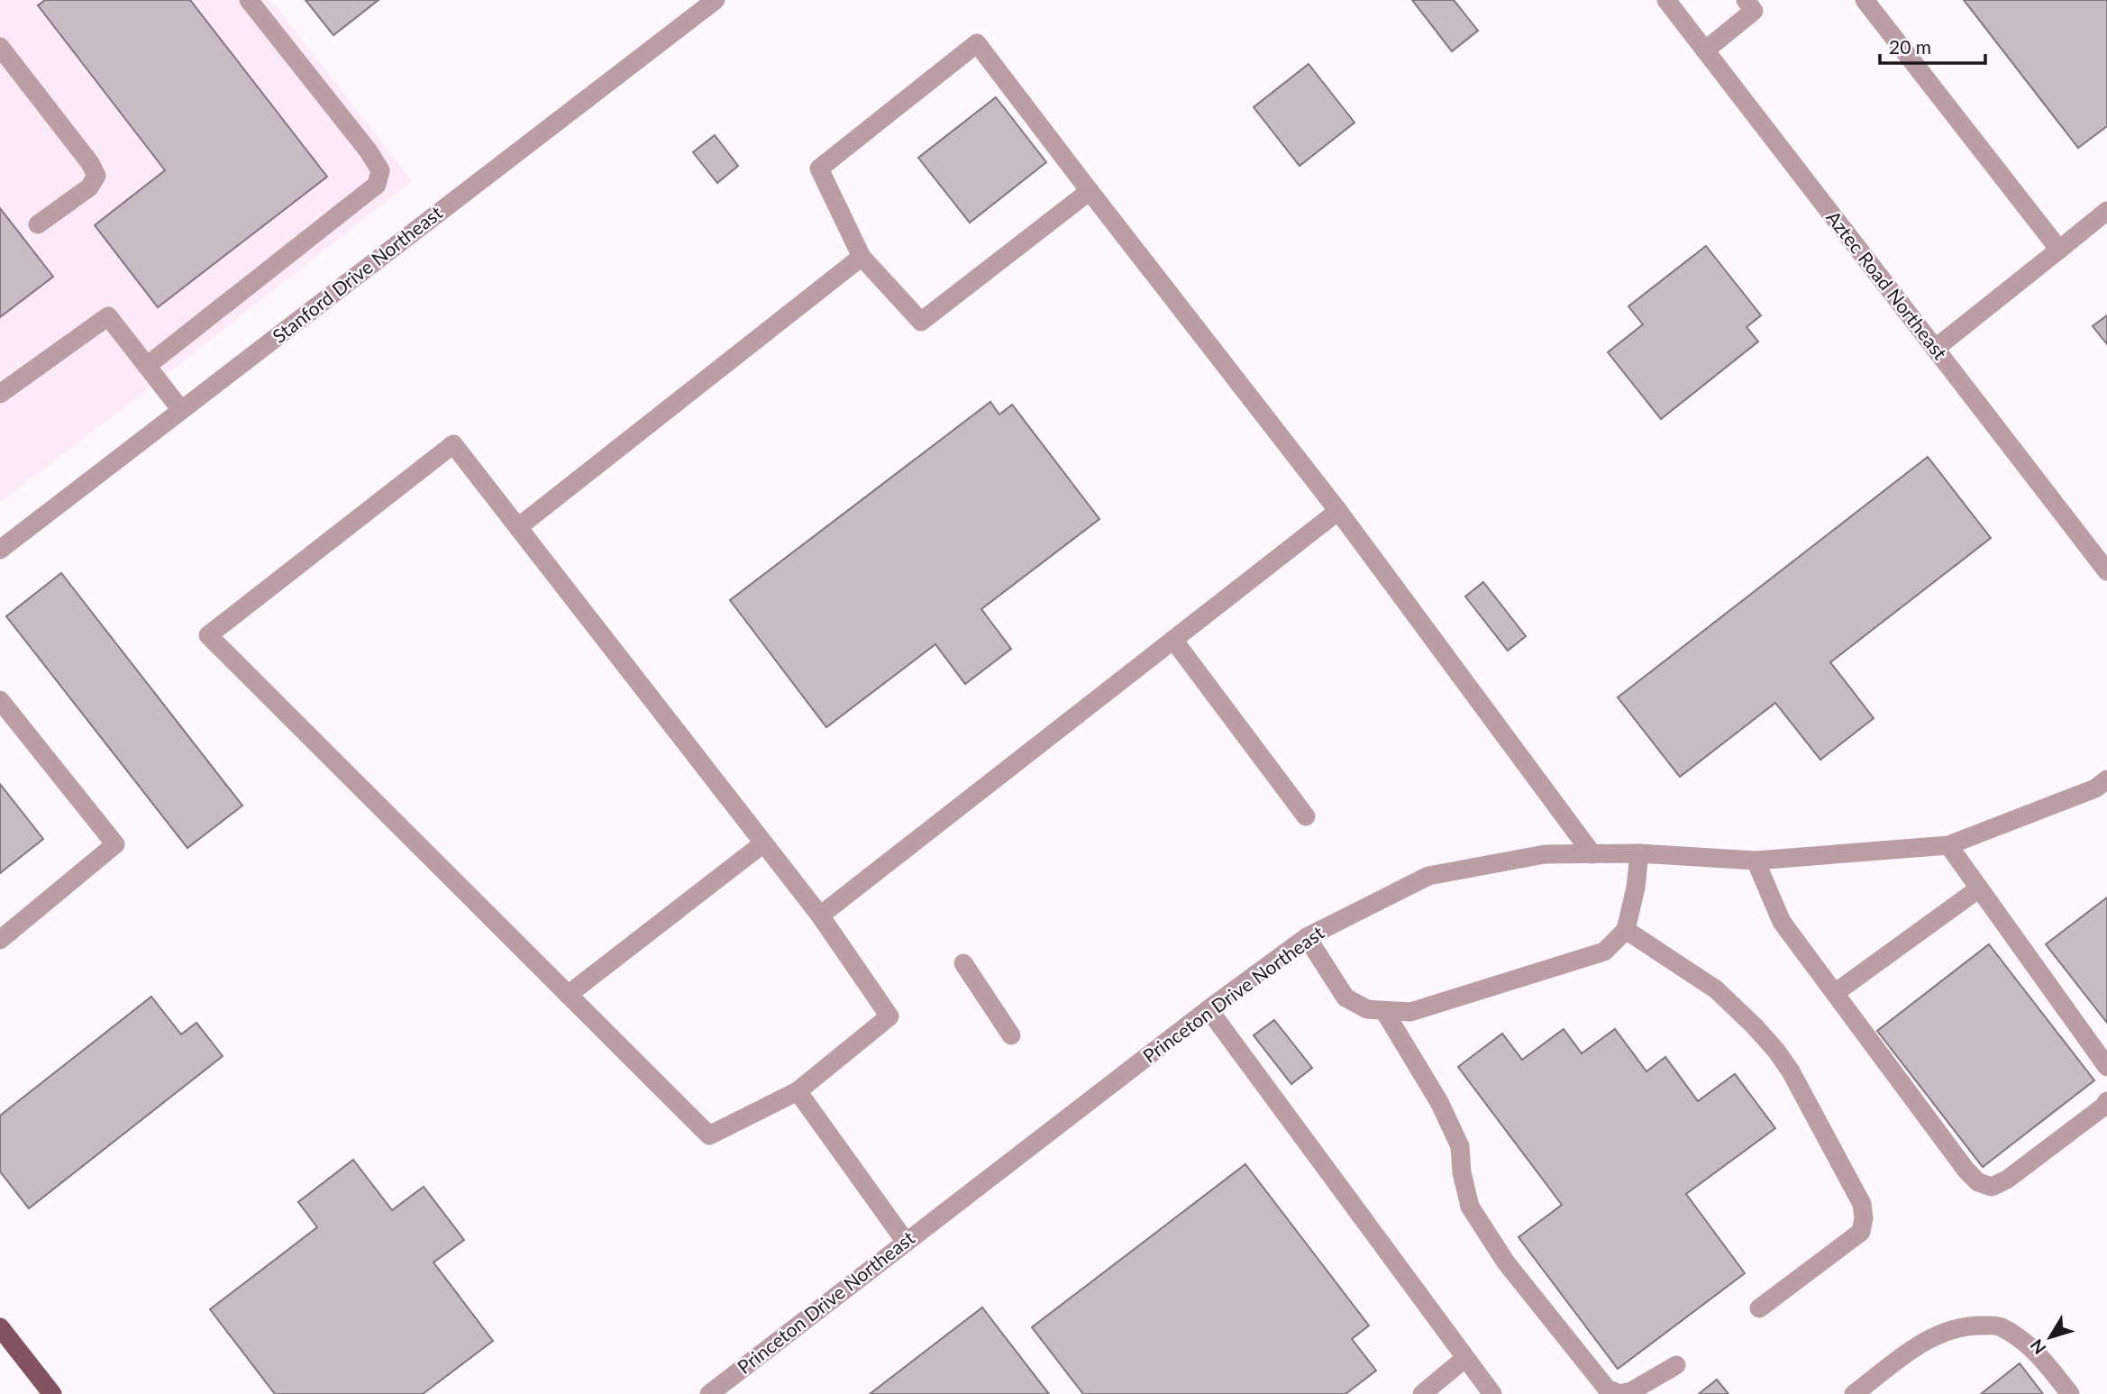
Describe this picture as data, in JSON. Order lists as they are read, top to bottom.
{
  "streets": {
    "street": ["Stanford Drive Northeast", "Aztec Road Northeast", "Princeton Drive Northeast"]
  },
  "scale_bar": "20 m",
  "north": "bottom left"
}
